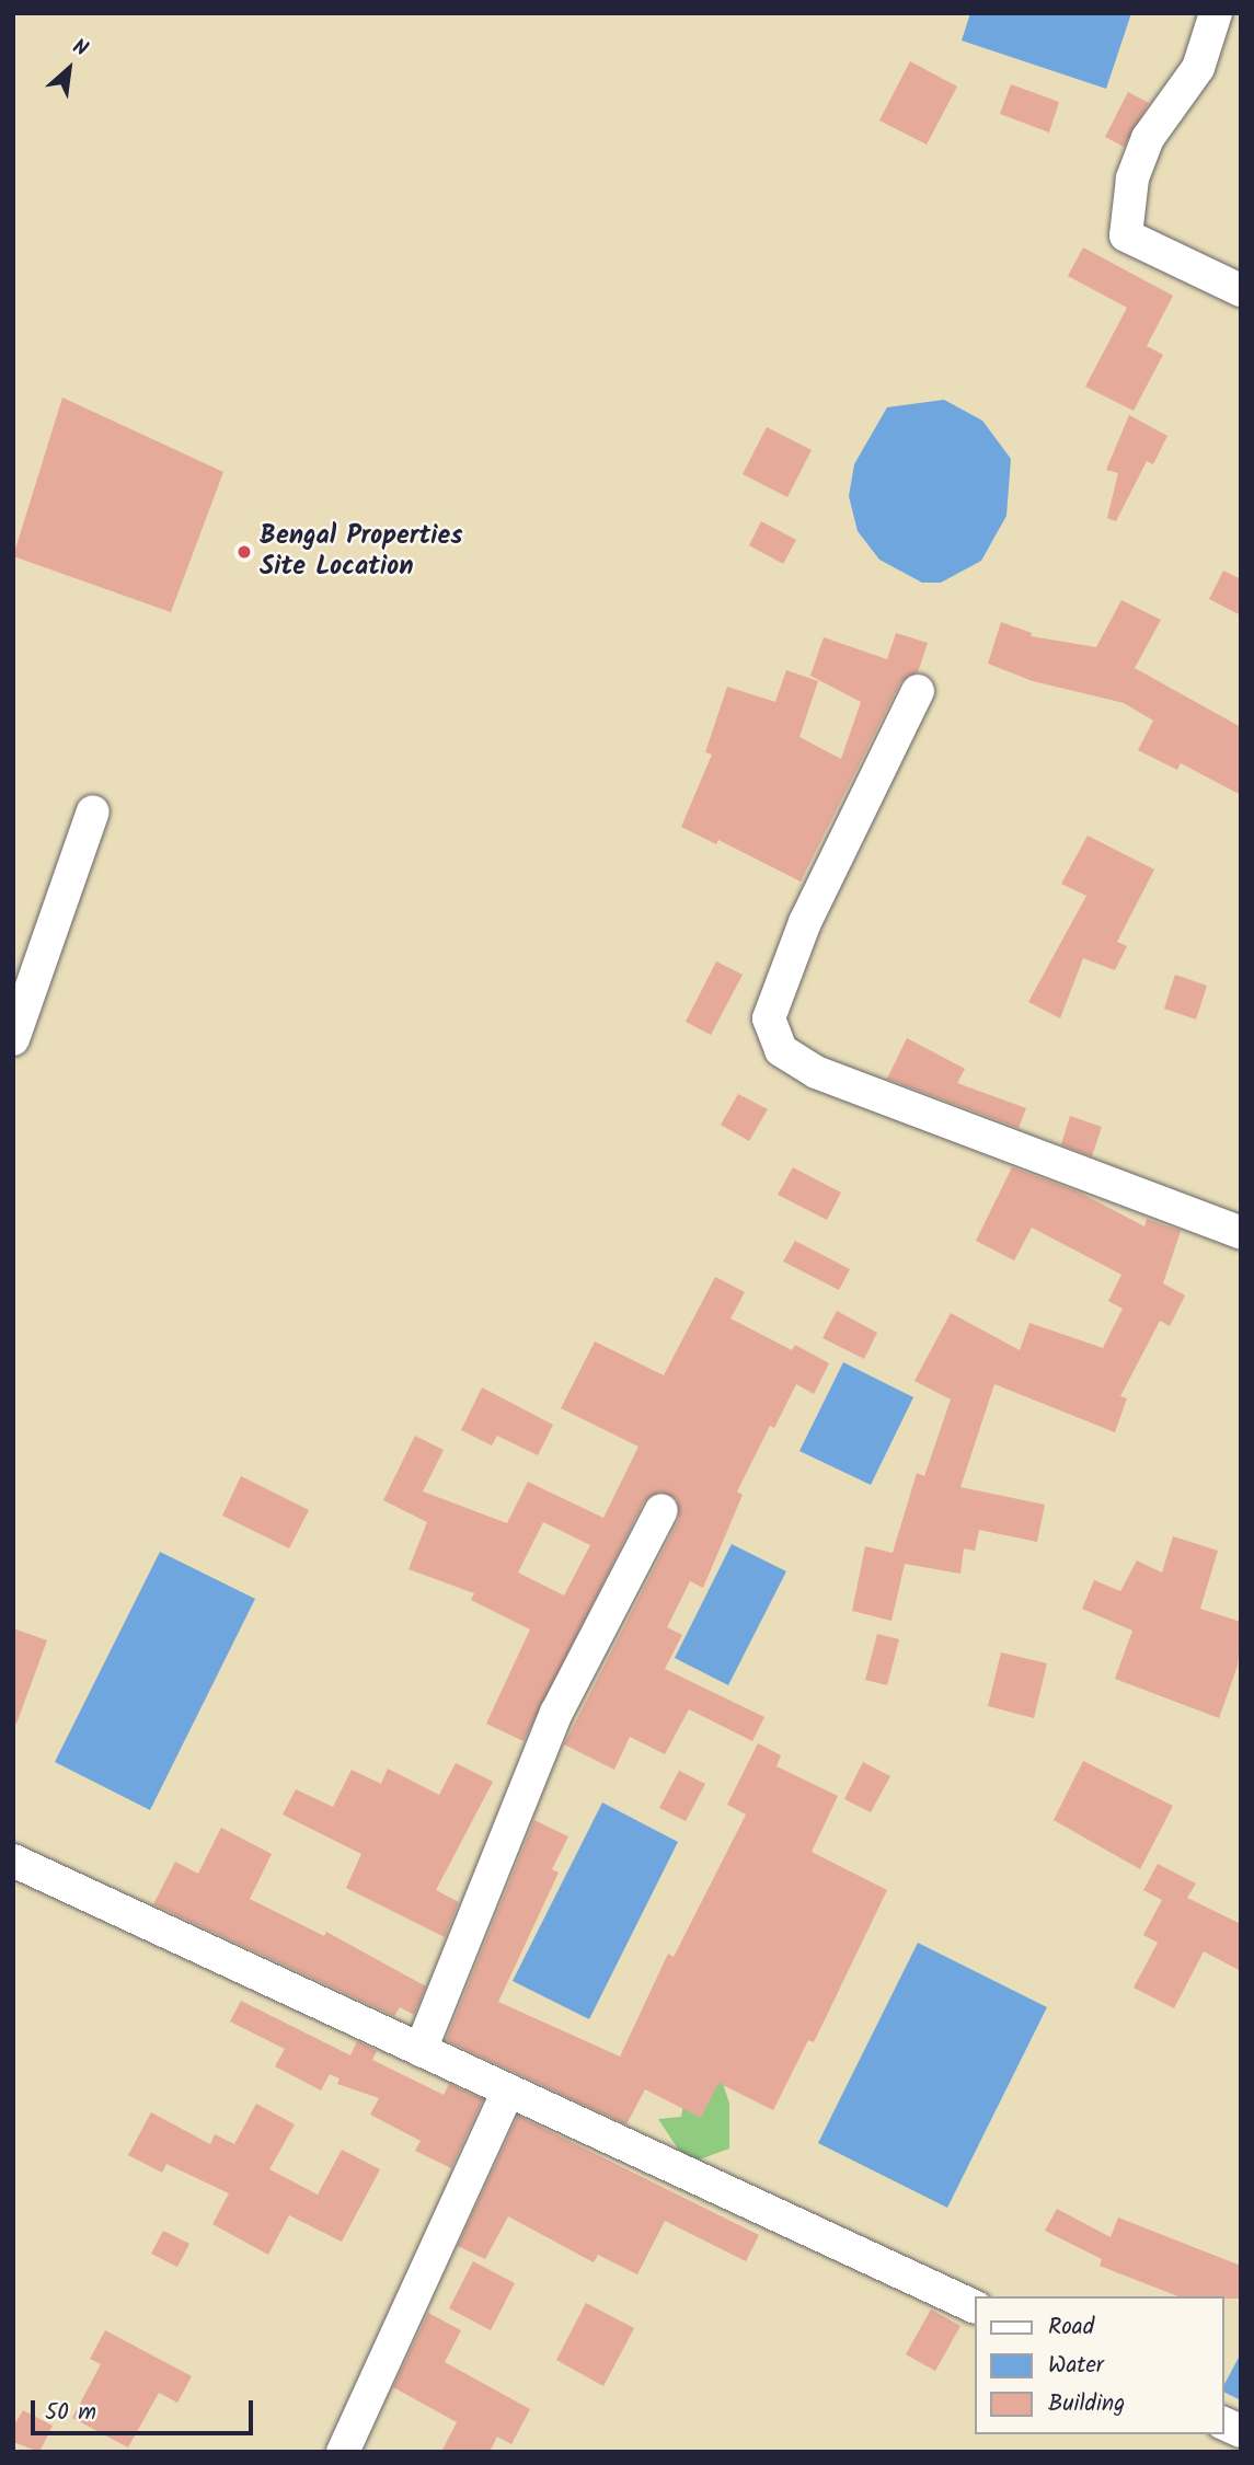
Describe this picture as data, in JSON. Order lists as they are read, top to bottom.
{
  "places": ["Bengal Properties Site Location"],
  "legend": ["Road", "Water", "Building"],
  "scale_bar": "50 m",
  "north": "top right"
}
